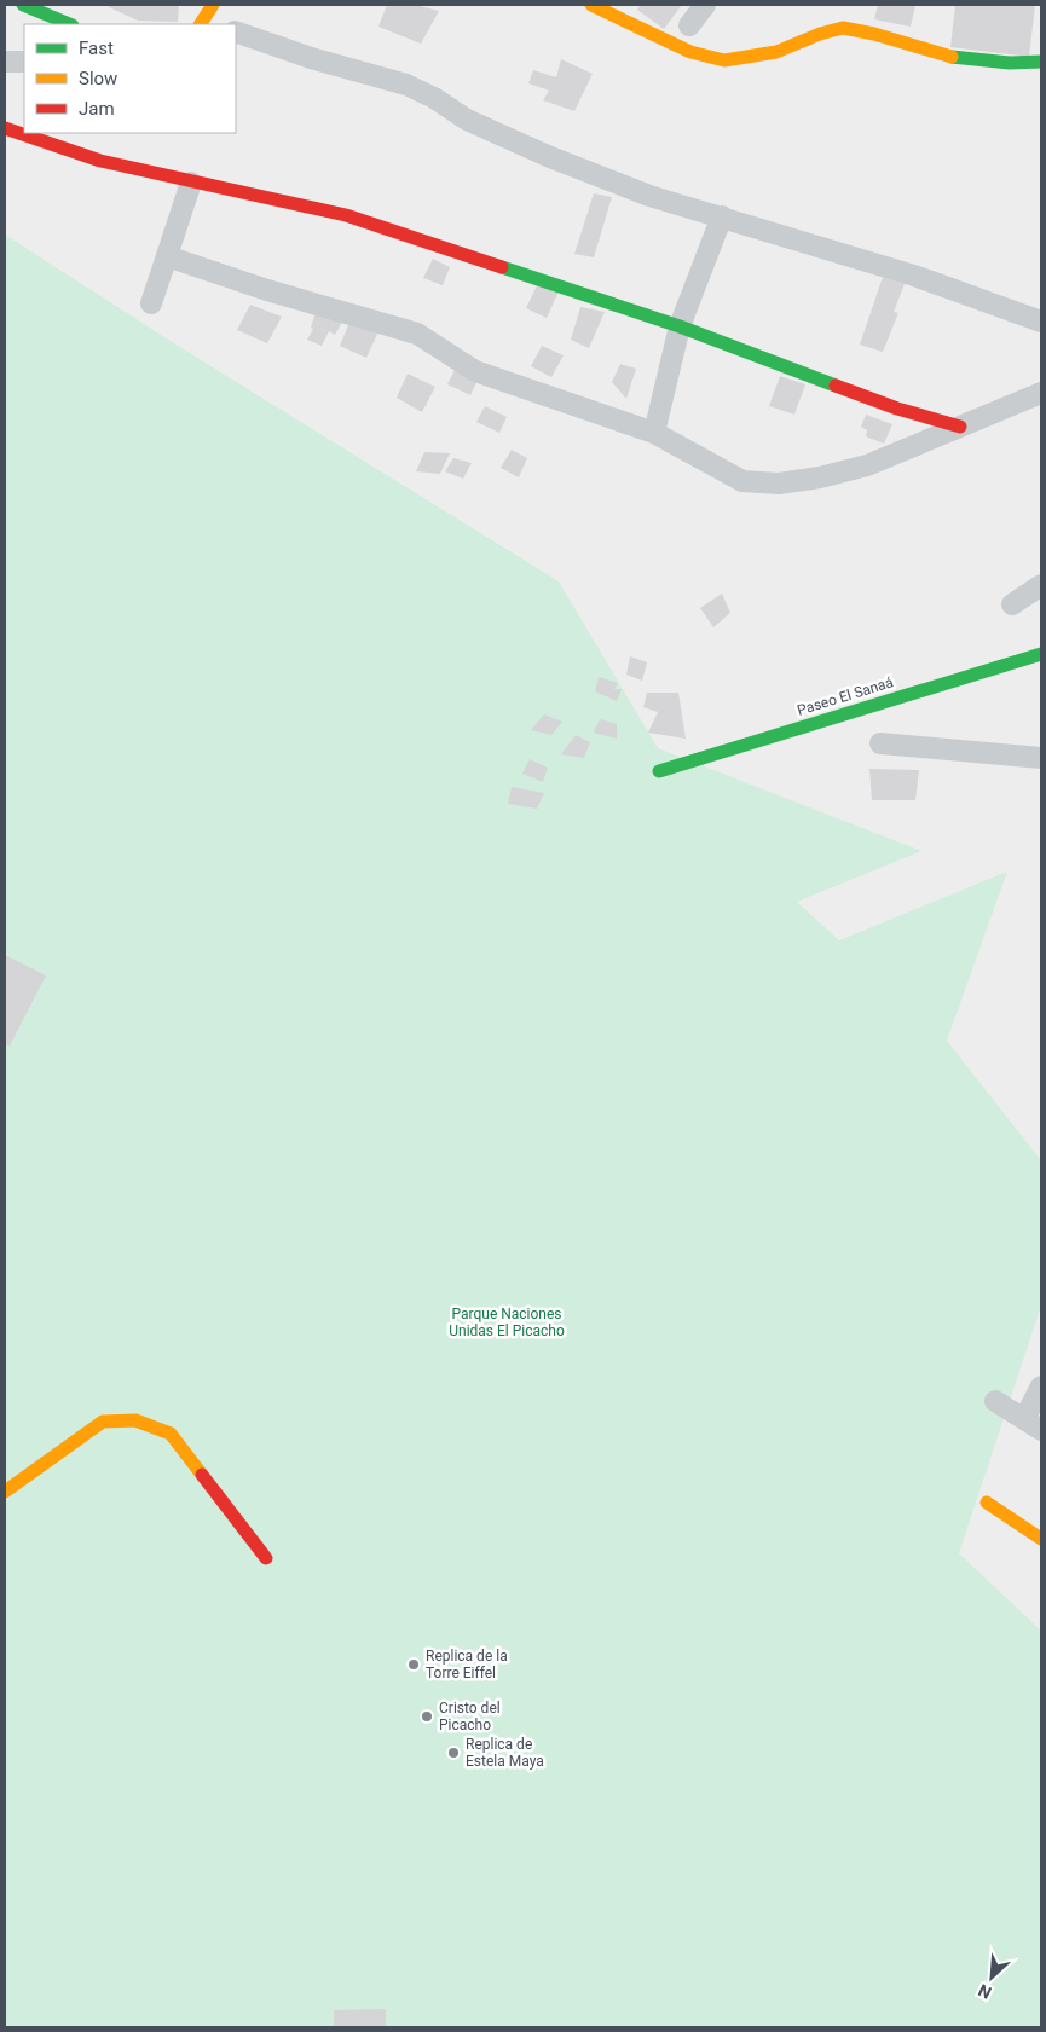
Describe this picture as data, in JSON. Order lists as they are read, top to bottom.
{
  "streets": {
    "street": ["Paseo El Sanaá"]
  },
  "parks": ["Parque Naciones Unidas El Picacho"],
  "places": ["Replica de la Torre Eiffel", "Cristo del Picacho", "Replica de Estela Maya"],
  "legend": ["Fast", "Slow", "Jam"],
  "north": "bottom left"
}
